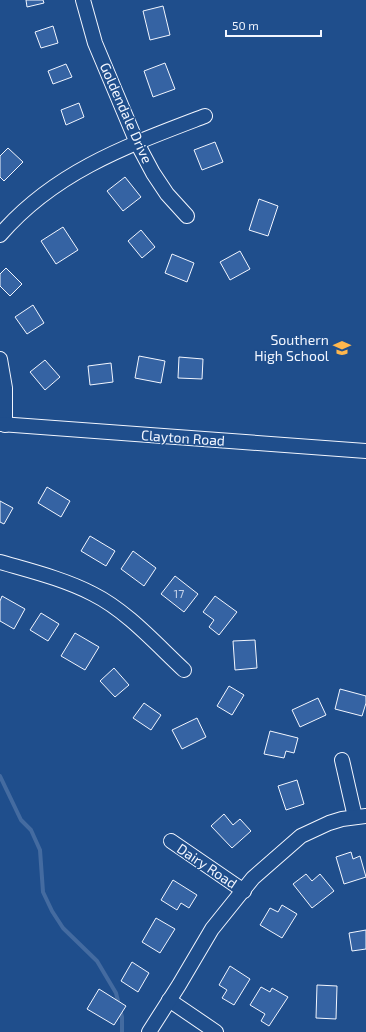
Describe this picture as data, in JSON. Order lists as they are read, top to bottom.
{
  "streets": {
    "street": ["Goldendale Drive", "Clayton Road", "Dairy Road"]
  },
  "places": {
    "school or university": ["Southern High School"]
  },
  "house_numbers": ["17"],
  "scale_bar": "50 m"
}
